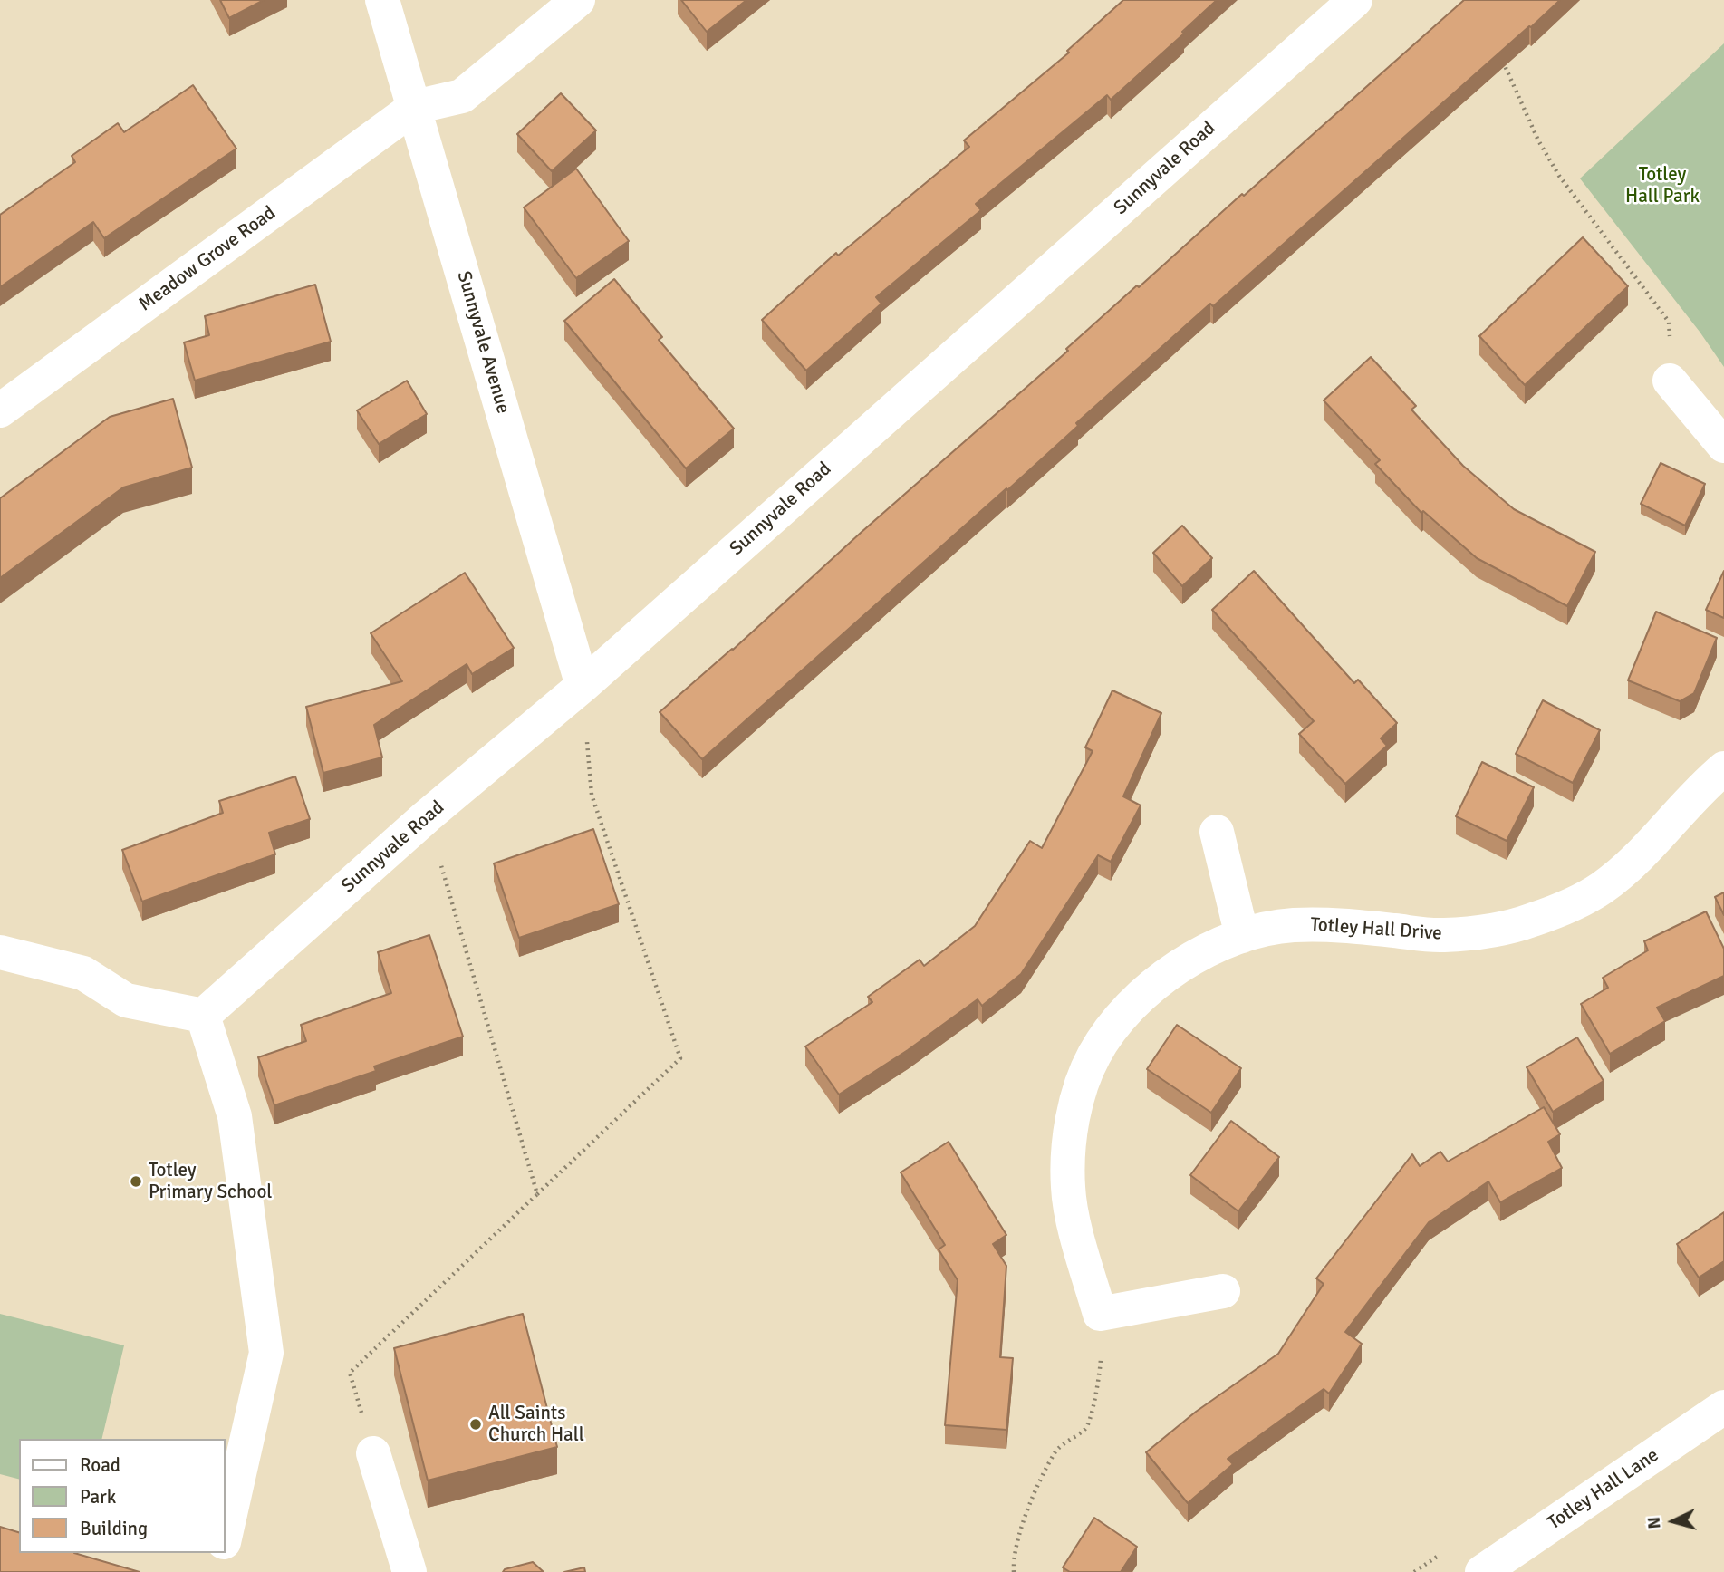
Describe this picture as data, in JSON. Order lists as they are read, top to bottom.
{
  "streets": {
    "street": [
      "Sunnyvale Road",
      "Meadow Grove Road",
      "Sunnyvale Avenue",
      "Totley Hall Drive",
      "Totley Hall Lane"
    ]
  },
  "crossings": [
    ["Sunnyvale Road", "Sunnyvale Avenue"],
    ["Meadow Grove Road", "Sunnyvale Avenue"]
  ],
  "parks": ["Totley Hall Park"],
  "places": ["Totley Primary School", "All Saints Church Hall"],
  "legend": ["Road", "Park", "Building"],
  "north": "left"
}
